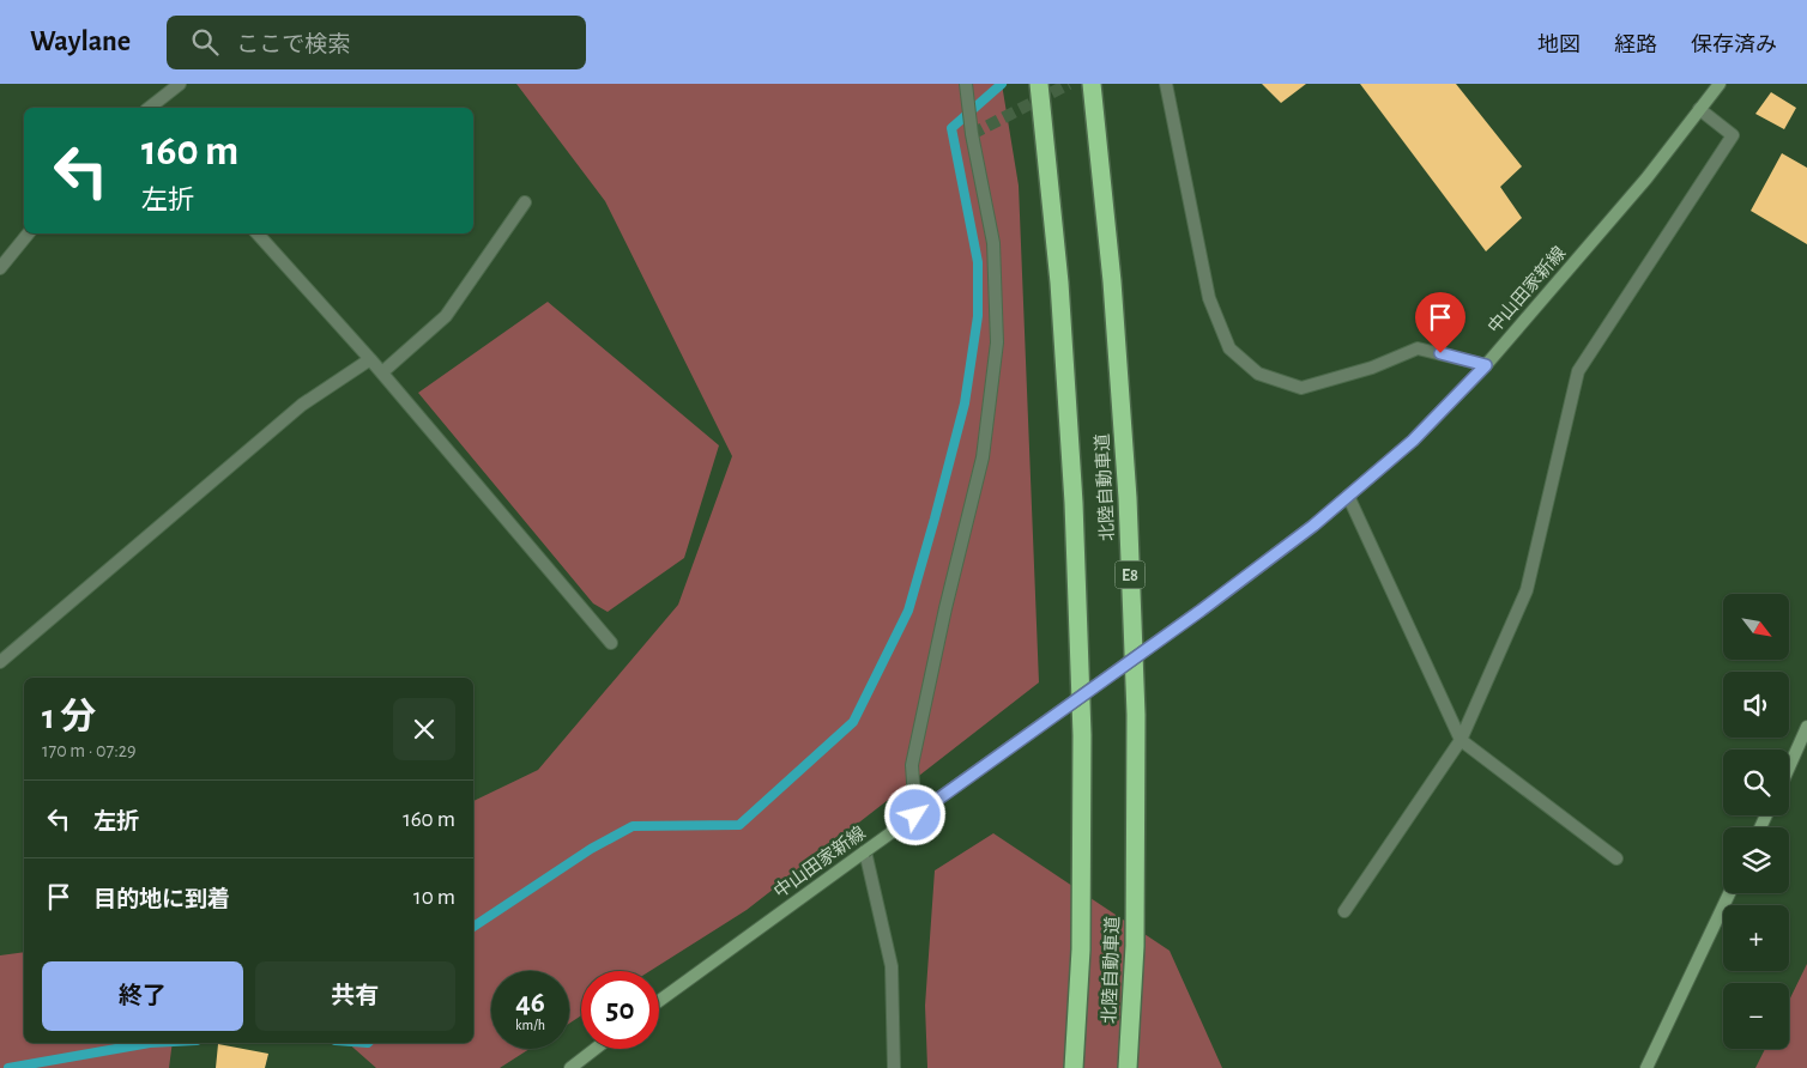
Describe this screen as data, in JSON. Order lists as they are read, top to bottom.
{
  "streets": {
    "highway": ["北陸自動車道", "E8"],
    "main road": ["中山田家新線"]
  },
  "north": "bottom right",
  "page": {
    "header": "Waylane",
    "search": "ここで検索",
    "nav": ["地図", "経路", "保存済み"],
    "turn": ["160 m", "左折"],
    "map_buttons": ["+", "−"],
    "heading": ["1 分", "170 m · 07:29"],
    "list": [
      {
        "name": "左折",
        "value": "160 m"
      },
      {
        "name": "目的地に到着",
        "value": "10 m"
      }
    ],
    "buttons": ["終了", "共有"],
    "speed": "46 km/h",
    "limit": "50"
  }
}
